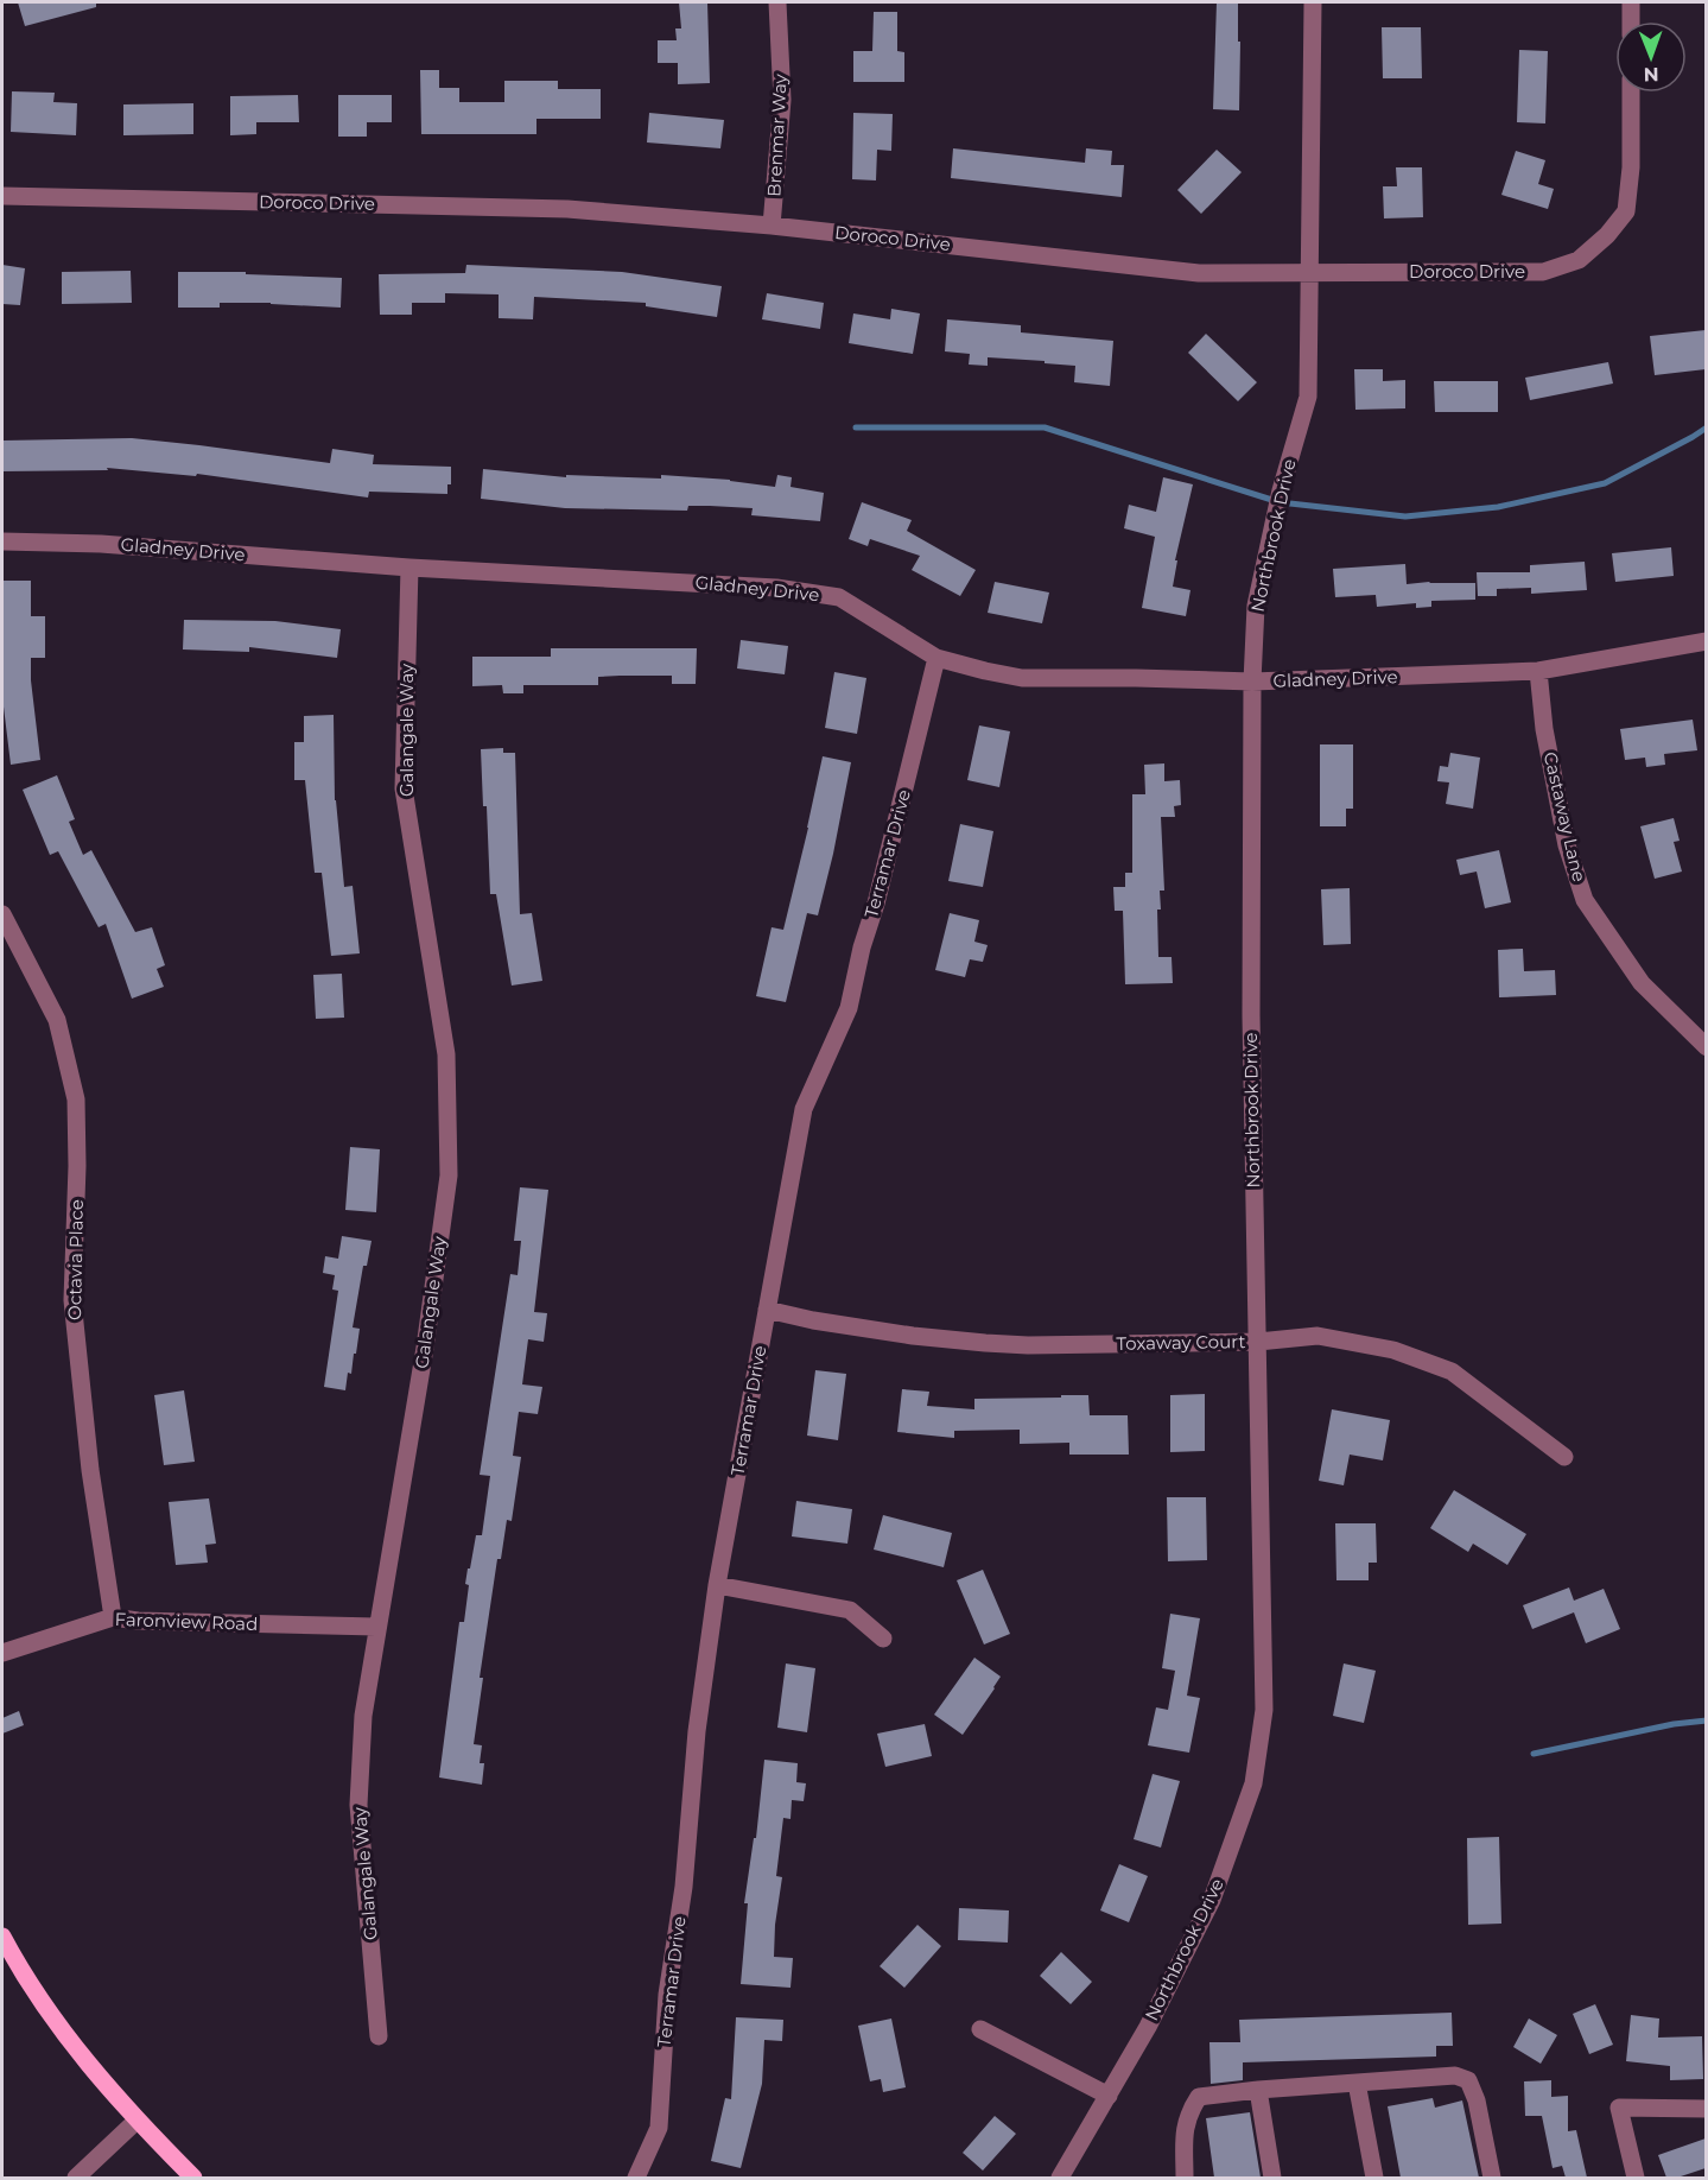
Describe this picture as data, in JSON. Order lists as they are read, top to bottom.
{
  "streets": {
    "street": [
      "Brenmar Way",
      "Doroco Drive",
      "Northbrook Drive",
      "Gladney Drive",
      "Galangale Way",
      "Castaway Lane",
      "Terramar Drive",
      "Octavia Place",
      "Toxaway Court",
      "Faronview Road"
    ]
  },
  "crossings": [
    ["Brenmar Way", "Doroco Drive"],
    ["Doroco Drive", "Northbrook Drive"],
    ["Northbrook Drive", "Gladney Drive"],
    ["Northbrook Drive", "Toxaway Court"],
    ["Gladney Drive", "Galangale Way"],
    ["Gladney Drive", "Castaway Lane"],
    ["Gladney Drive", "Terramar Drive"],
    ["Galangale Way", "Faronview Road"],
    ["Terramar Drive", "Toxaway Court"],
    ["Octavia Place", "Faronview Road"]
  ],
  "north": "bottom"
}
